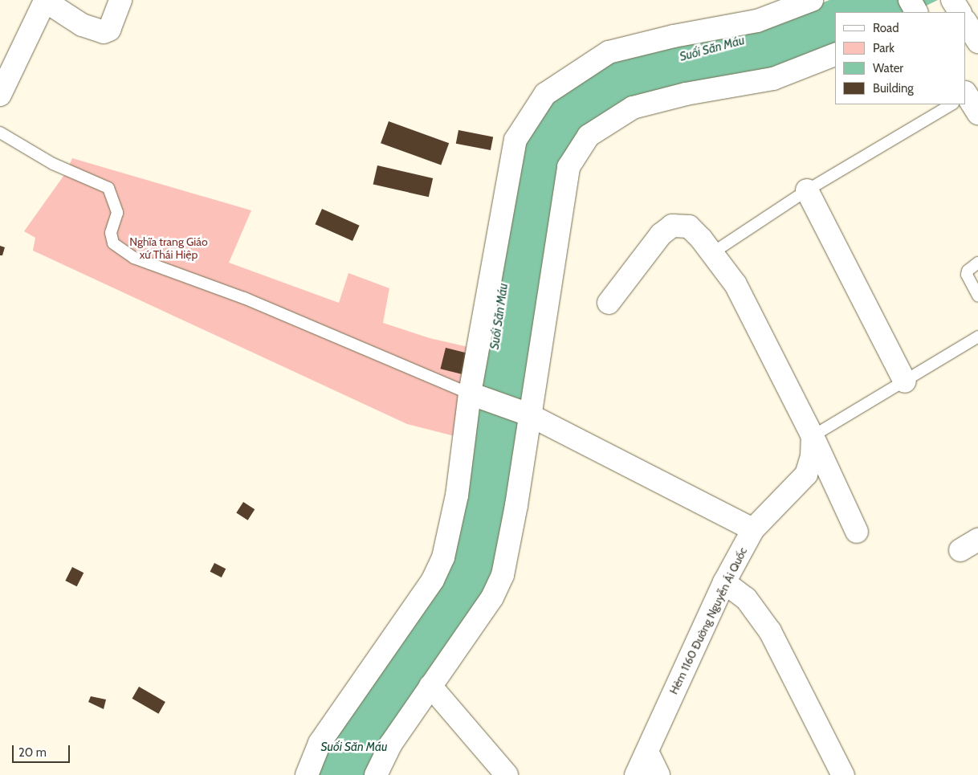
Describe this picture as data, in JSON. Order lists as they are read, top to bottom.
{
  "streets": {
    "street": ["Hẻm 1160 Đường Nguyễn Ái Quốc"]
  },
  "water": ["Suối Săn Máu"],
  "parks": ["Nghĩa trang Giáo xứ Thái Hiệp"],
  "legend": [
    "Road",
    "Park",
    "Water",
    "Building"
  ],
  "scale_bar": "20 m"
}
